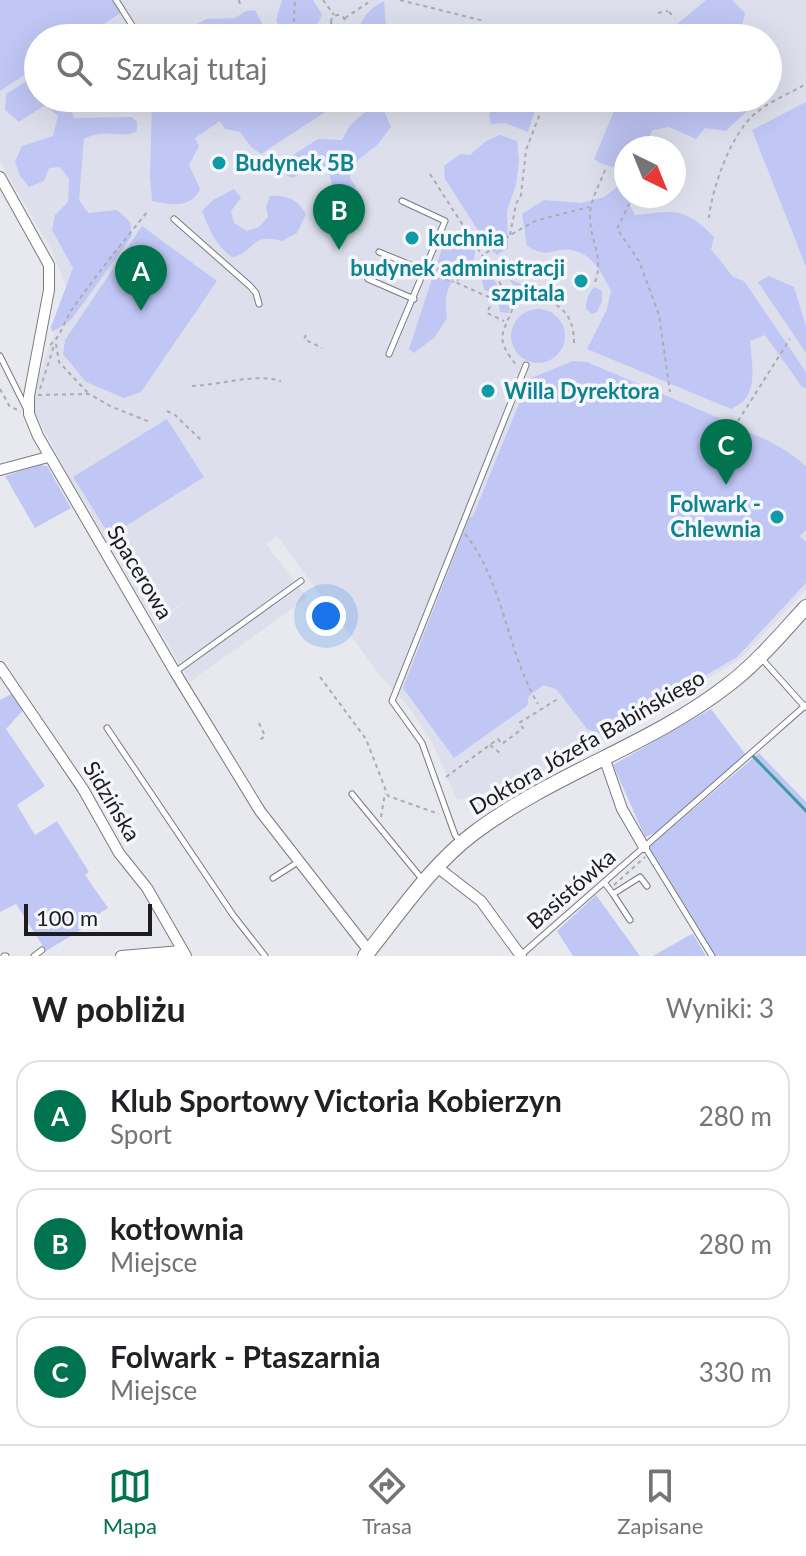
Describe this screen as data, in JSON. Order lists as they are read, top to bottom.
{
  "streets": {
    "street": ["Spacerowa", "Doktora Józefa Babińskiego", "Sidzińska"],
    "lane": ["Basistówka"]
  },
  "crossings": [
    ["Spacerowa", "Doktora Józefa Babińskiego"]
  ],
  "places": [
    "Budynek 5B",
    "kuchnia",
    "budynek administracji szpitala",
    "Willa Dyrektora",
    "Folwark - Chlewnia"
  ],
  "scale_bar": "100 m",
  "north": "bottom right",
  "page": {
    "search": "Szukaj tutaj",
    "pins": ["B", "A", "C"],
    "scale": "100 m",
    "heading": ["W pobliżu", "Wyniki: 3"],
    "list": [
      {
        "mark": "A",
        "name": "Klub Sportowy Victoria Kobierzyn",
        "note": "Sport",
        "value": "280 m"
      },
      {
        "mark": "B",
        "name": "kotłownia",
        "note": "Miejsce",
        "value": "280 m"
      },
      {
        "mark": "C",
        "name": "Folwark - Ptaszarnia",
        "note": "Miejsce",
        "value": "330 m"
      }
    ],
    "nav": ["Mapa", "Trasa", "Zapisane"]
  }
}
